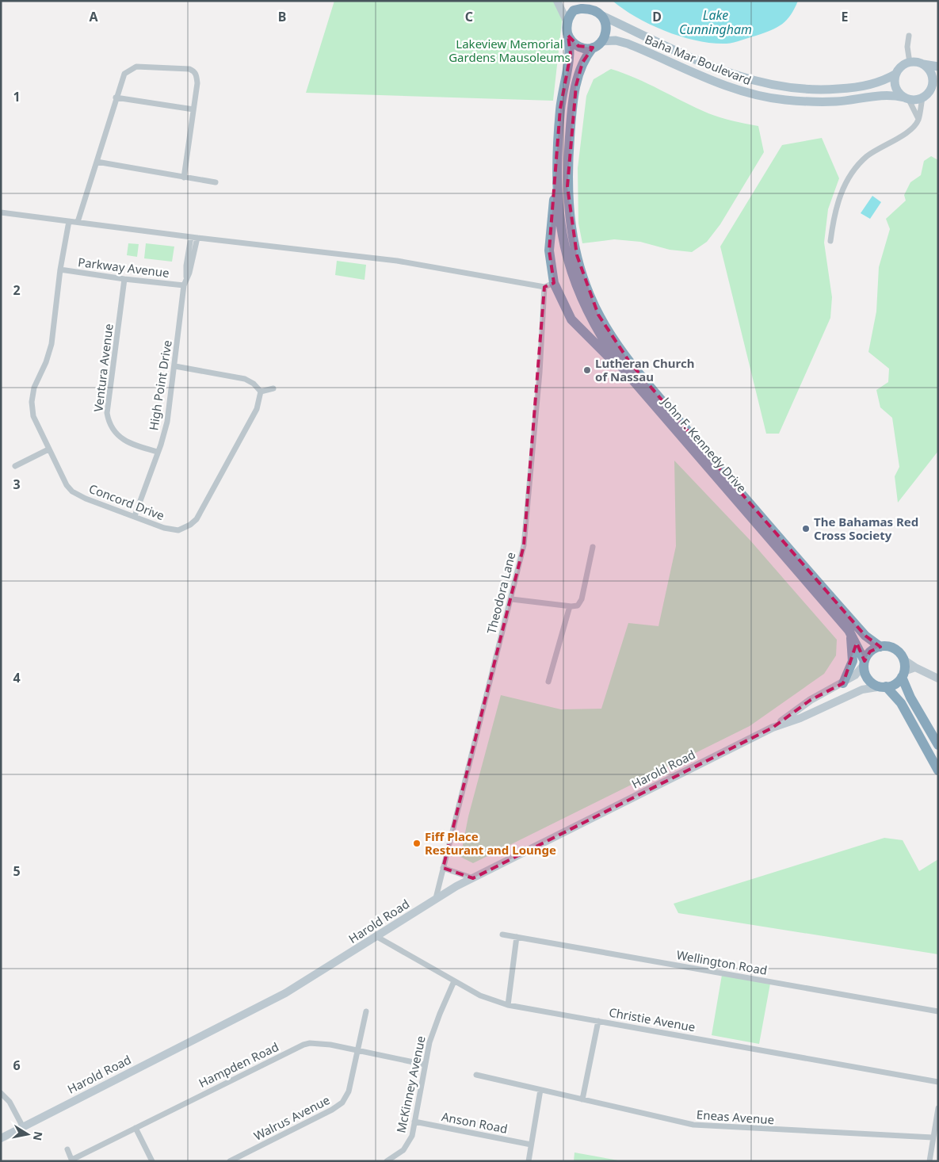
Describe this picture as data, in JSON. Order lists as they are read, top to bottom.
{
  "streets": {
    "highway": ["John F. Kennedy Drive"],
    "main road": ["Baha Mar Boulevard", "Harold Road"],
    "street": [
      "Parkway Avenue",
      "Ventura Avenue",
      "High Point Drive",
      "Concord Drive",
      "Theodora Lane",
      "Wellington Road",
      "Christie Avenue",
      "Hampden Road",
      "McKinney Avenue",
      "Eneas Avenue",
      "Walrus Avenue",
      "Anson Road"
    ]
  },
  "crossings": [
    ["Baha Mar Boulevard", "John F. Kennedy Drive"],
    ["Parkway Avenue", "Ventura Avenue"],
    ["Parkway Avenue", "High Point Drive"],
    ["Parkway Avenue", "Concord Drive"],
    ["Ventura Avenue", "High Point Drive"],
    ["High Point Drive", "Concord Drive"],
    ["John F. Kennedy Drive", "Harold Road"],
    ["Theodora Lane", "Harold Road"],
    ["Harold Road", "Christie Avenue"],
    ["Christie Avenue", "McKinney Avenue"],
    ["Hampden Road", "McKinney Avenue"],
    ["Hampden Road", "Walrus Avenue"],
    ["McKinney Avenue", "Anson Road"]
  ],
  "water": ["Lake Cunningham"],
  "parks": ["Lakeview Memorial Gardens Mausoleums"],
  "places": ["Lutheran Church of Nassau", "The Bahamas Red Cross Society", "Fiff Place Resturant and Lounge"],
  "north": "right",
  "grid": {
    "columns": [
      "A",
      "B",
      "C",
      "D",
      "E"
    ],
    "rows": [
      "1",
      "2",
      "3",
      "4",
      "5",
      "6"
    ]
  }
}
